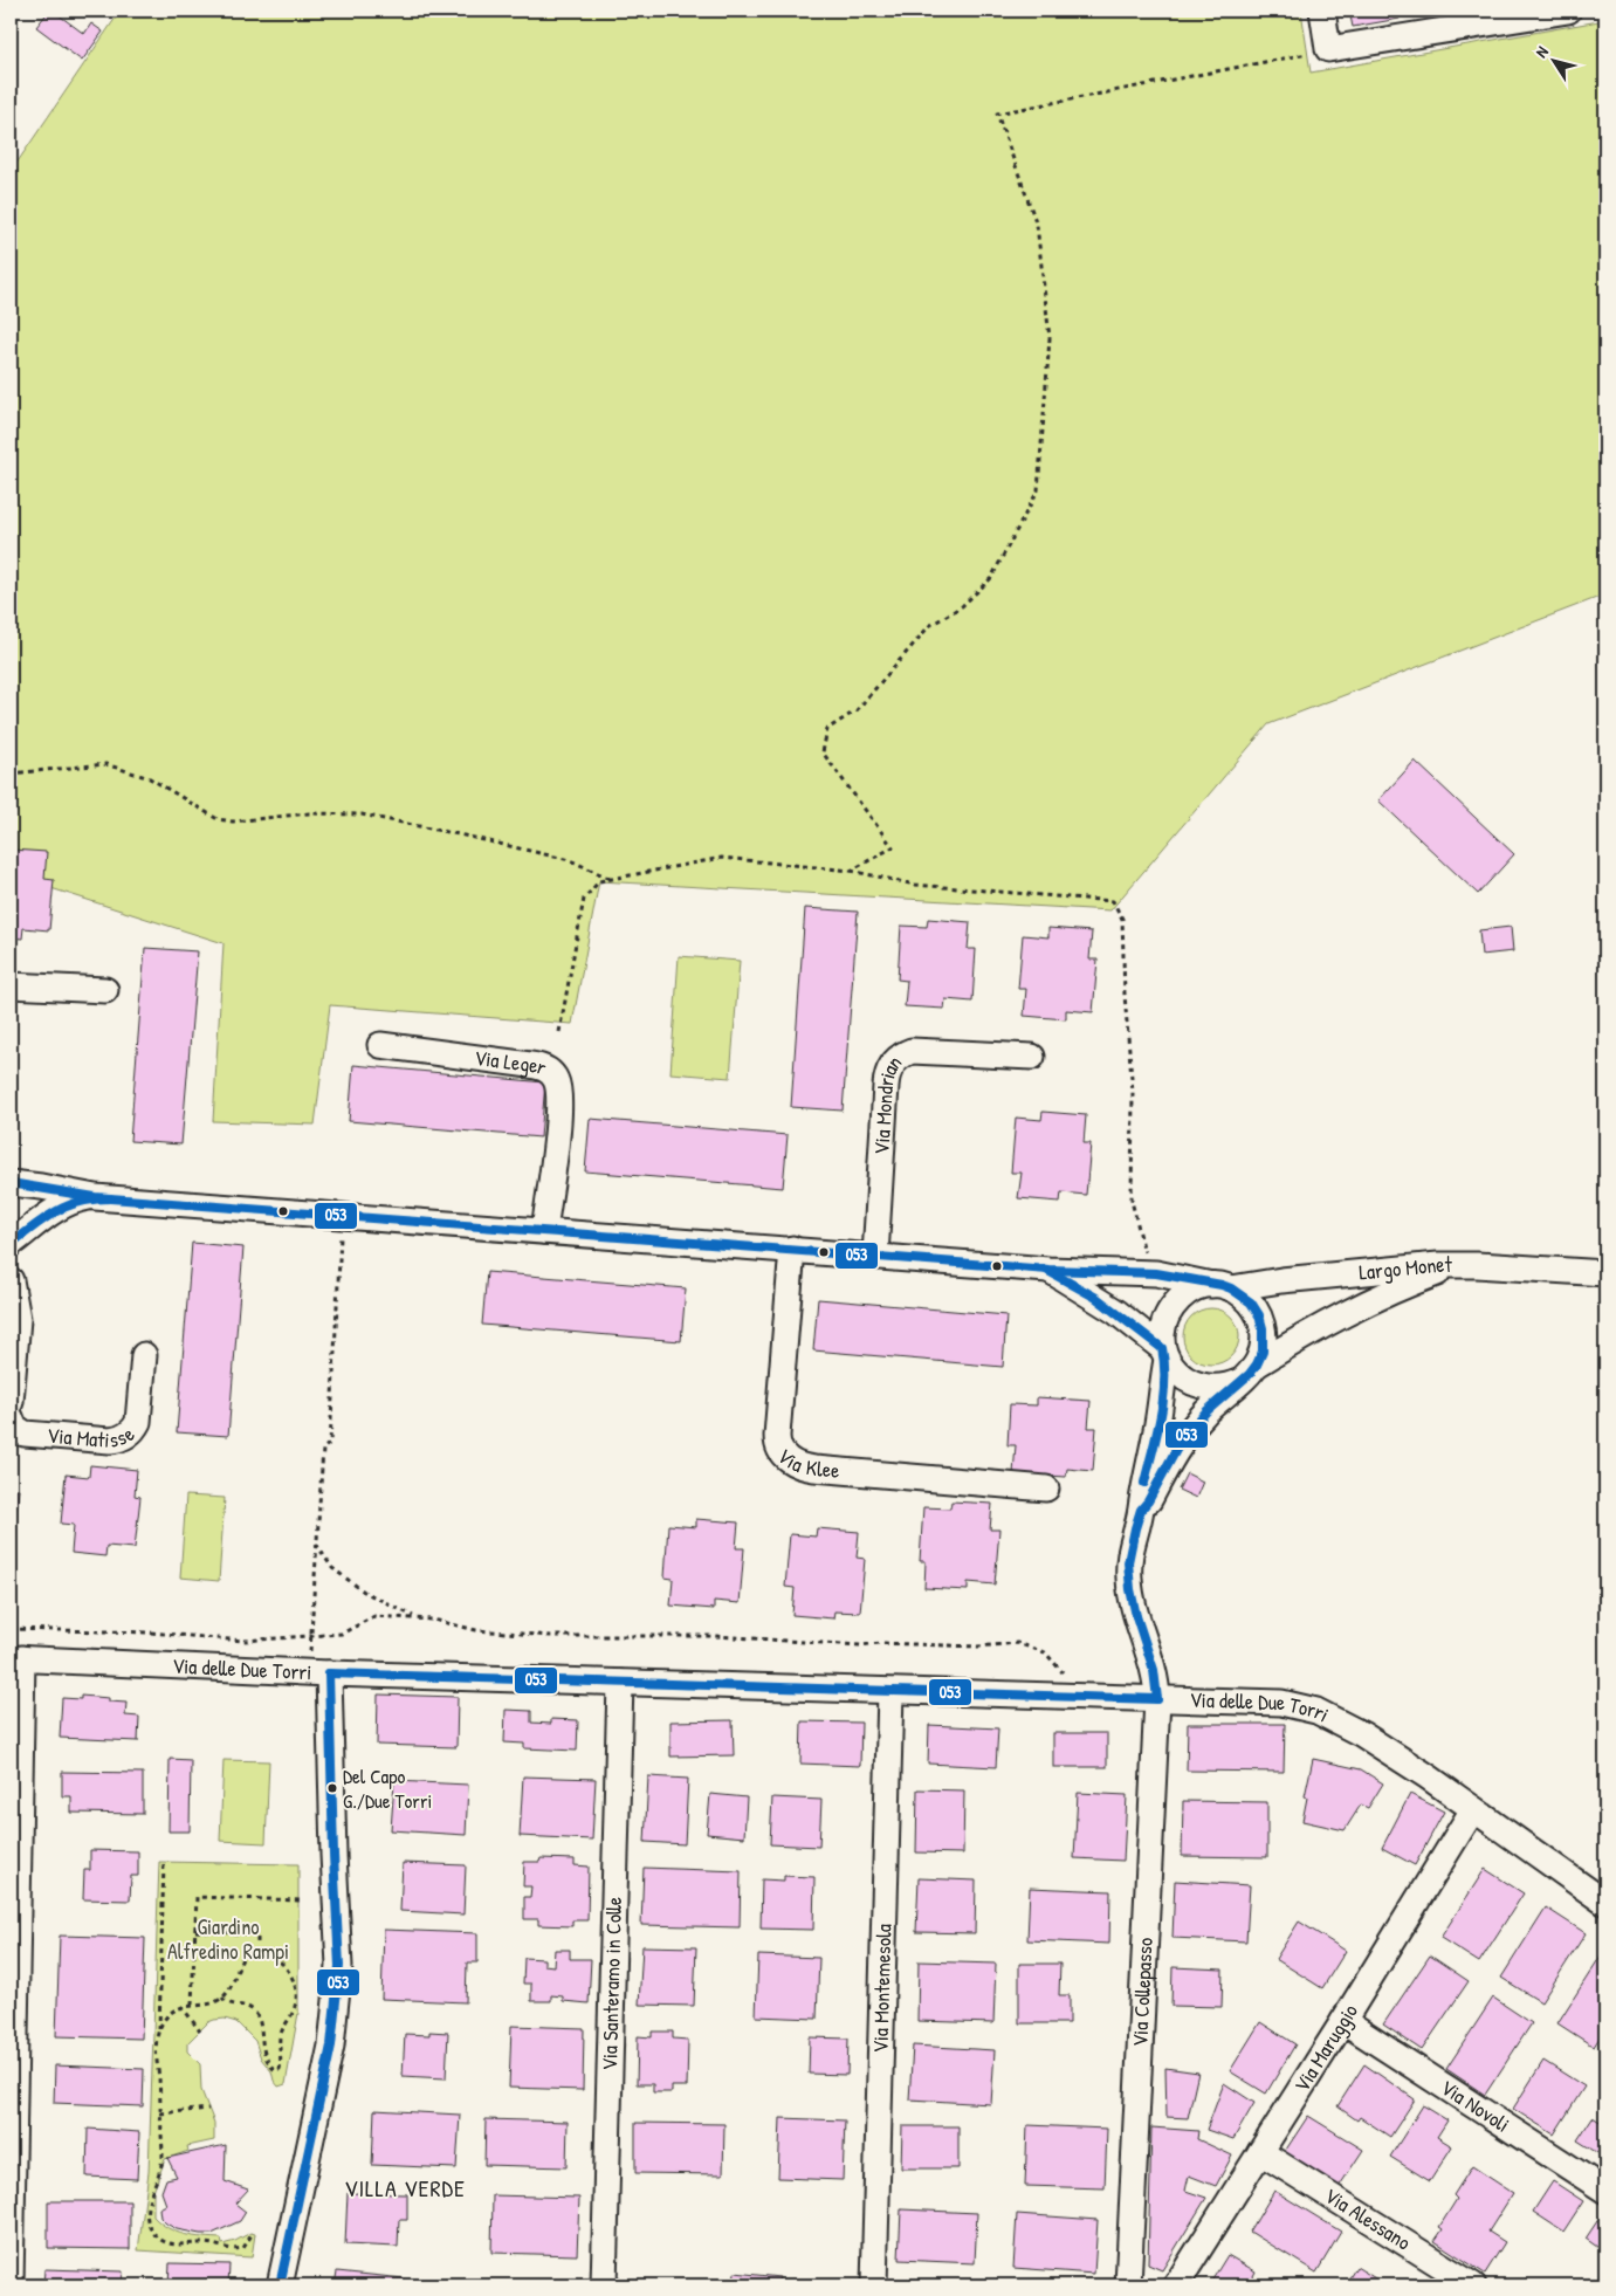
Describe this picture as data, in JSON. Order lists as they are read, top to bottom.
{
  "streets": {
    "street": [
      "Via Leger",
      "Via Mondrian",
      "Largo Monet",
      "Via Matisse",
      "Via Klee",
      "Via delle Due Torri",
      "Via Santeramo in Colle",
      "Via Montemesola",
      "Via Collepasso",
      "Via Maruggio",
      "Via Novoli",
      "Via Alessano"
    ]
  },
  "crossings": [
    ["Largo Monet", "Via Collepasso"],
    ["Via delle Due Torri", "Via Santeramo in Colle"],
    ["Via delle Due Torri", "Via Montemesola"],
    ["Via delle Due Torri", "Via Collepasso"],
    ["Via delle Due Torri", "Via Maruggio"],
    ["Via Maruggio", "Via Novoli"],
    ["Via Maruggio", "Via Alessano"]
  ],
  "districts": ["VILLA VERDE"],
  "parks": ["Giardino Alfredino Rampi"],
  "places": ["Del Capo G./Due Torri"],
  "lines": ["transit line 053"],
  "north": "top left"
}
